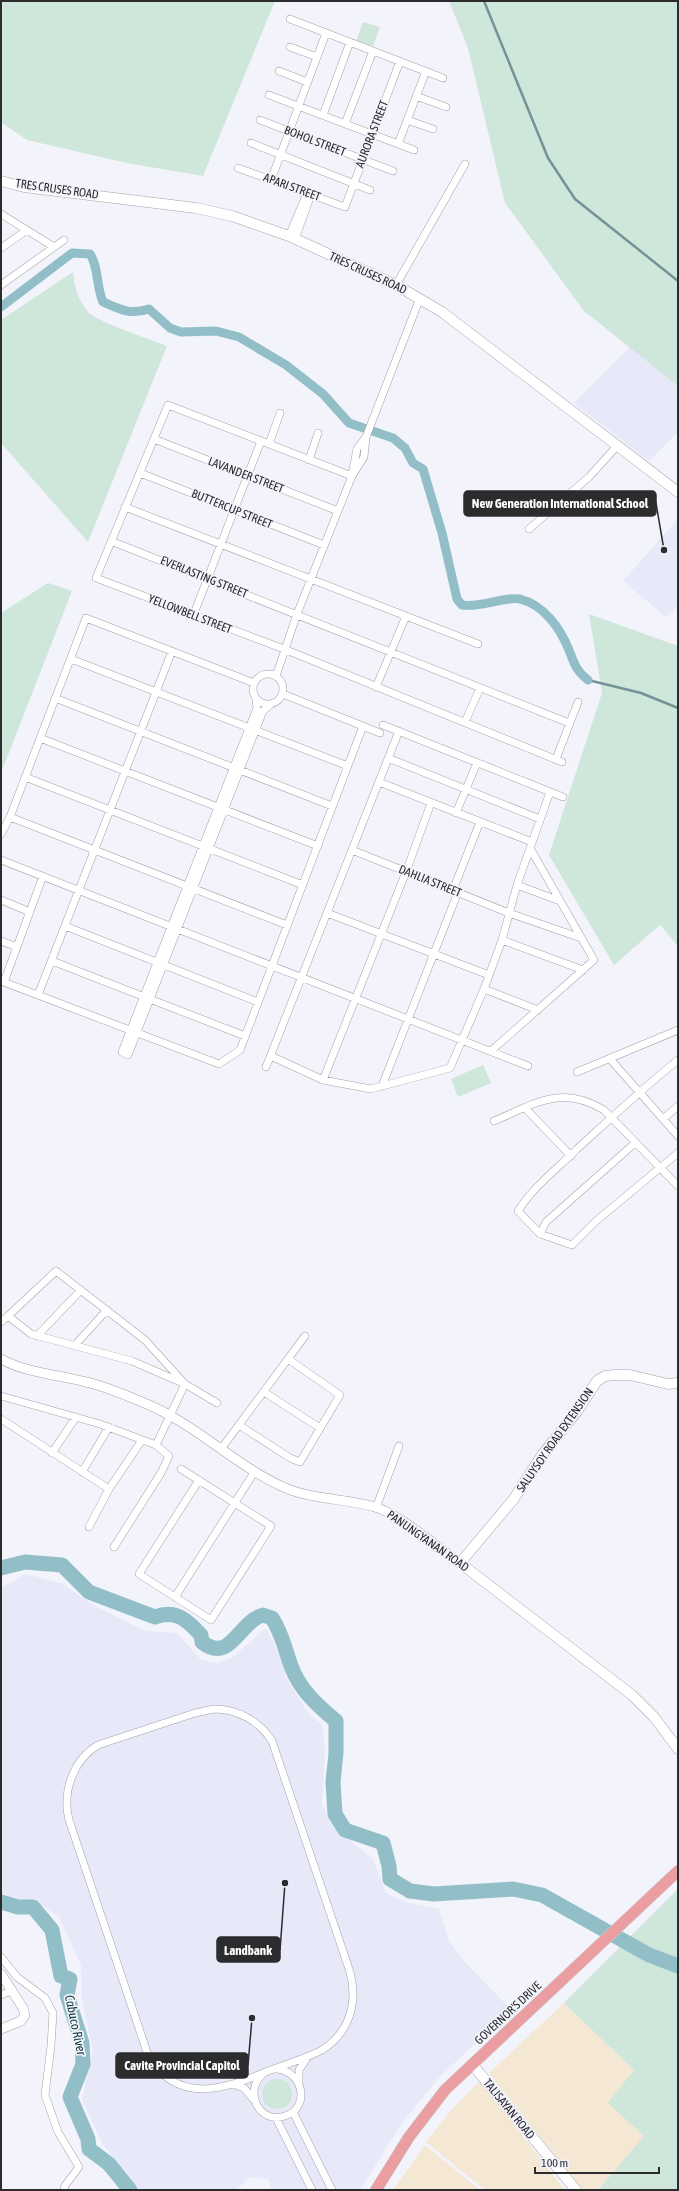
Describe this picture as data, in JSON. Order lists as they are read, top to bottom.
{
  "streets": {
    "main road": [
      "TRES CRUSES ROAD",
      "SALUYSOY ROAD EXTENSION",
      "PANUNGYANAN ROAD",
      "GOVERNOR'S DRIVE",
      "TALISAYAN ROAD"
    ],
    "street": [
      "AURORA STREET",
      "BOHOL STREET",
      "APARI STREET",
      "LAVANDER STREET",
      "BUTTERCUP STREET",
      "EVERLASTING STREET",
      "YELLOWBELL STREET",
      "DAHLIA STREET"
    ]
  },
  "crossings": [
    ["AURORA STREET", "BOHOL STREET"],
    ["AURORA STREET", "APARI STREET"],
    ["EVERLASTING STREET", "YELLOWBELL STREET"],
    ["SALUYSOY ROAD EXTENSION", "PANUNGYANAN ROAD"],
    ["GOVERNOR'S DRIVE", "TALISAYAN ROAD"]
  ],
  "water": ["Cabuco River"],
  "places": ["New Generation International School", "Landbank", "Cavite Provincial Capitol"],
  "scale_bar": "100 m"
}
